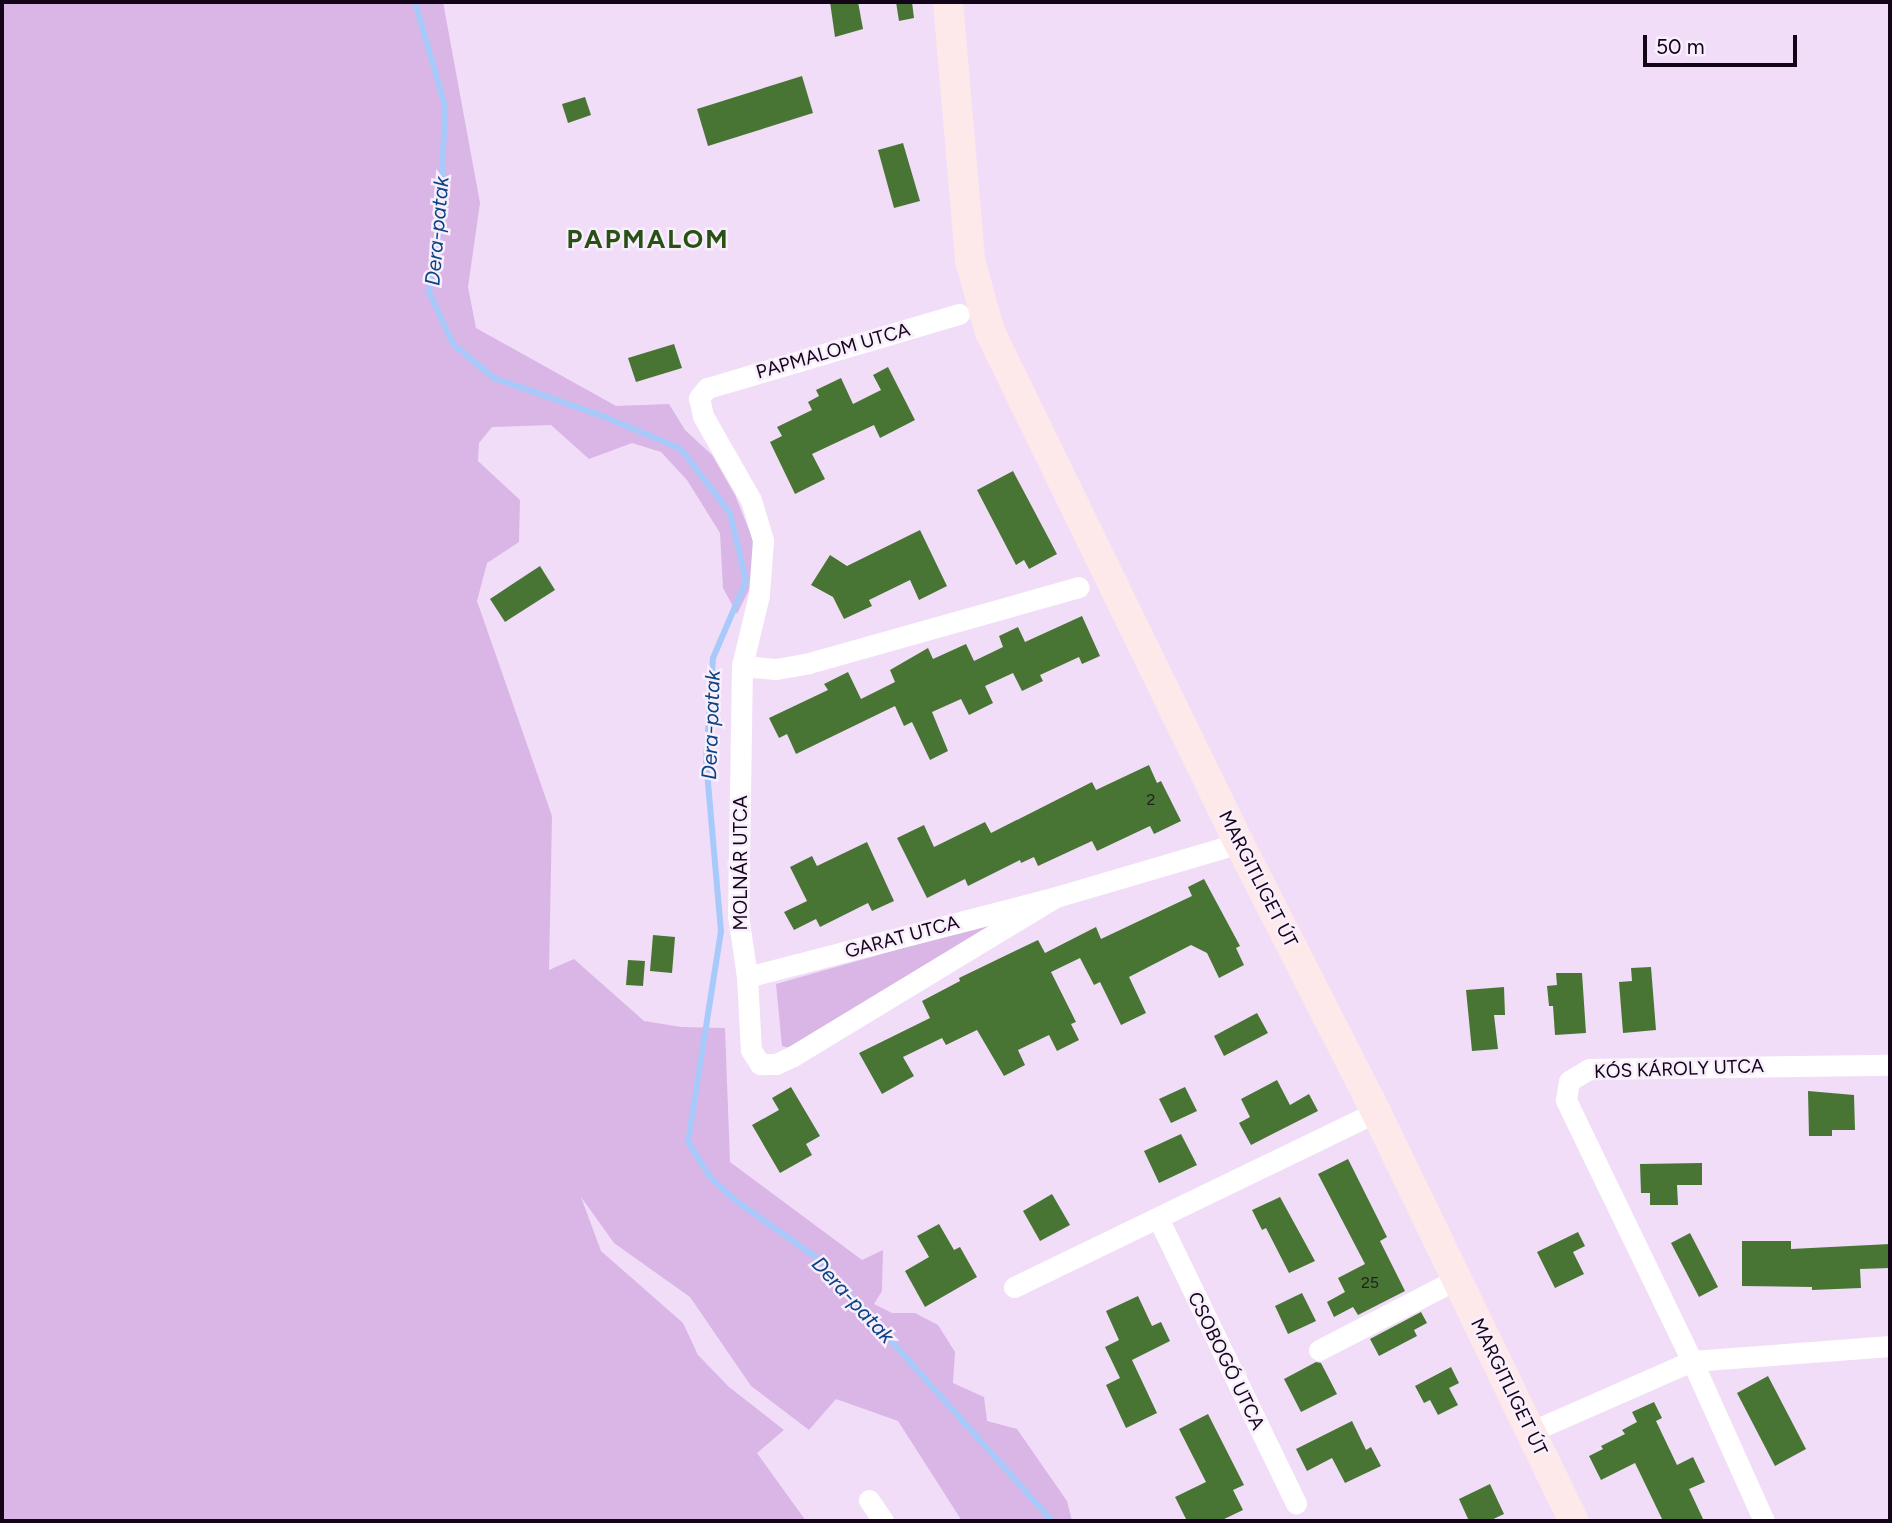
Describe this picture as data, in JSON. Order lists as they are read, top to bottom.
{
  "streets": {
    "main road": ["MARGITLIGET ÚT"],
    "street": [
      "PAPMALOM UTCA",
      "MOLNÁR UTCA",
      "GARAT UTCA",
      "KÓS KÁROLY UTCA",
      "CSOBOGÓ UTCA"
    ]
  },
  "crossings": [
    ["PAPMALOM UTCA", "MOLNÁR UTCA"],
    ["MOLNÁR UTCA", "GARAT UTCA"],
    ["MARGITLIGET ÚT", "GARAT UTCA"]
  ],
  "districts": ["PAPMALOM"],
  "water": ["Dera-patak"],
  "house_numbers": ["2", "25"],
  "scale_bar": "50 m"
}
